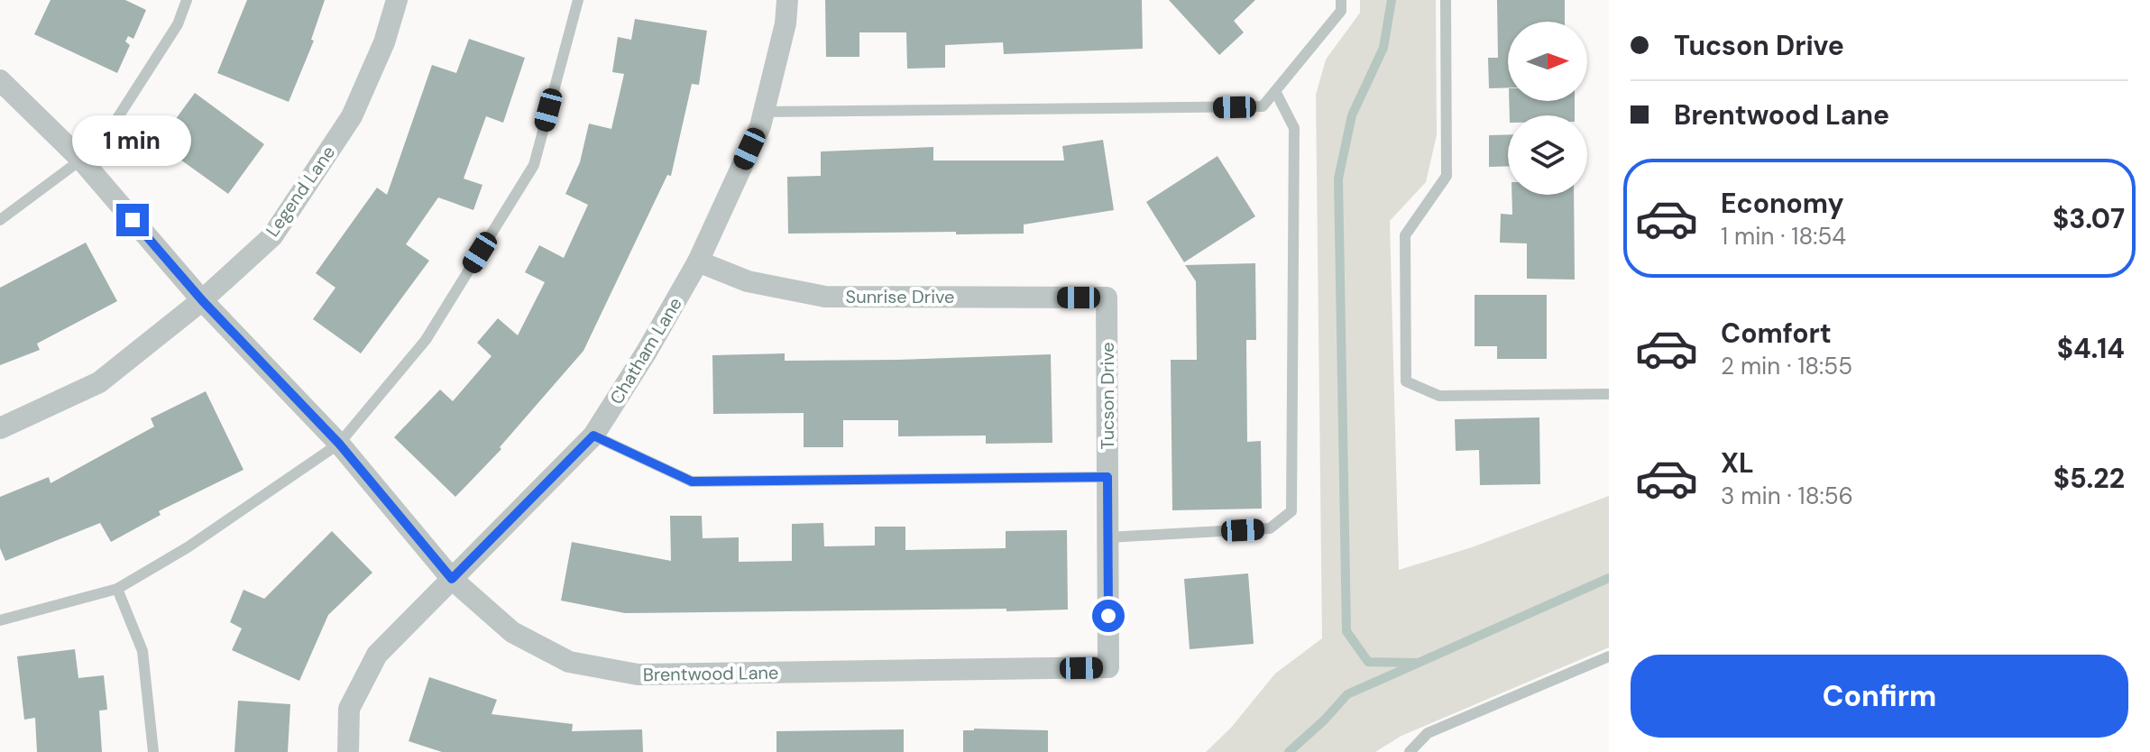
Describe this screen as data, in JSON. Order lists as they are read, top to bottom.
{
  "streets": {
    "street": [
      "Legend Lane",
      "Sunrise Drive",
      "Chatham Lane",
      "Tucson Drive",
      "Brentwood Lane"
    ]
  },
  "crossings": [
    ["Legend Lane", "Brentwood Lane"],
    ["Sunrise Drive", "Chatham Lane"],
    ["Sunrise Drive", "Tucson Drive"],
    ["Chatham Lane", "Brentwood Lane"],
    ["Tucson Drive", "Brentwood Lane"]
  ],
  "north": "right",
  "page": {
    "banner": ["Tucson Drive", "Brentwood Lane"],
    "bubble": "1 min",
    "list": [
      {
        "name": "Economy",
        "note": "1 min · 18:54",
        "value": "$3.07"
      },
      {
        "name": "Comfort",
        "note": "2 min · 18:55",
        "value": "$4.14"
      },
      {
        "name": "XL",
        "note": "3 min · 18:56",
        "value": "$5.22"
      }
    ],
    "buttons": "Confirm"
  }
}
